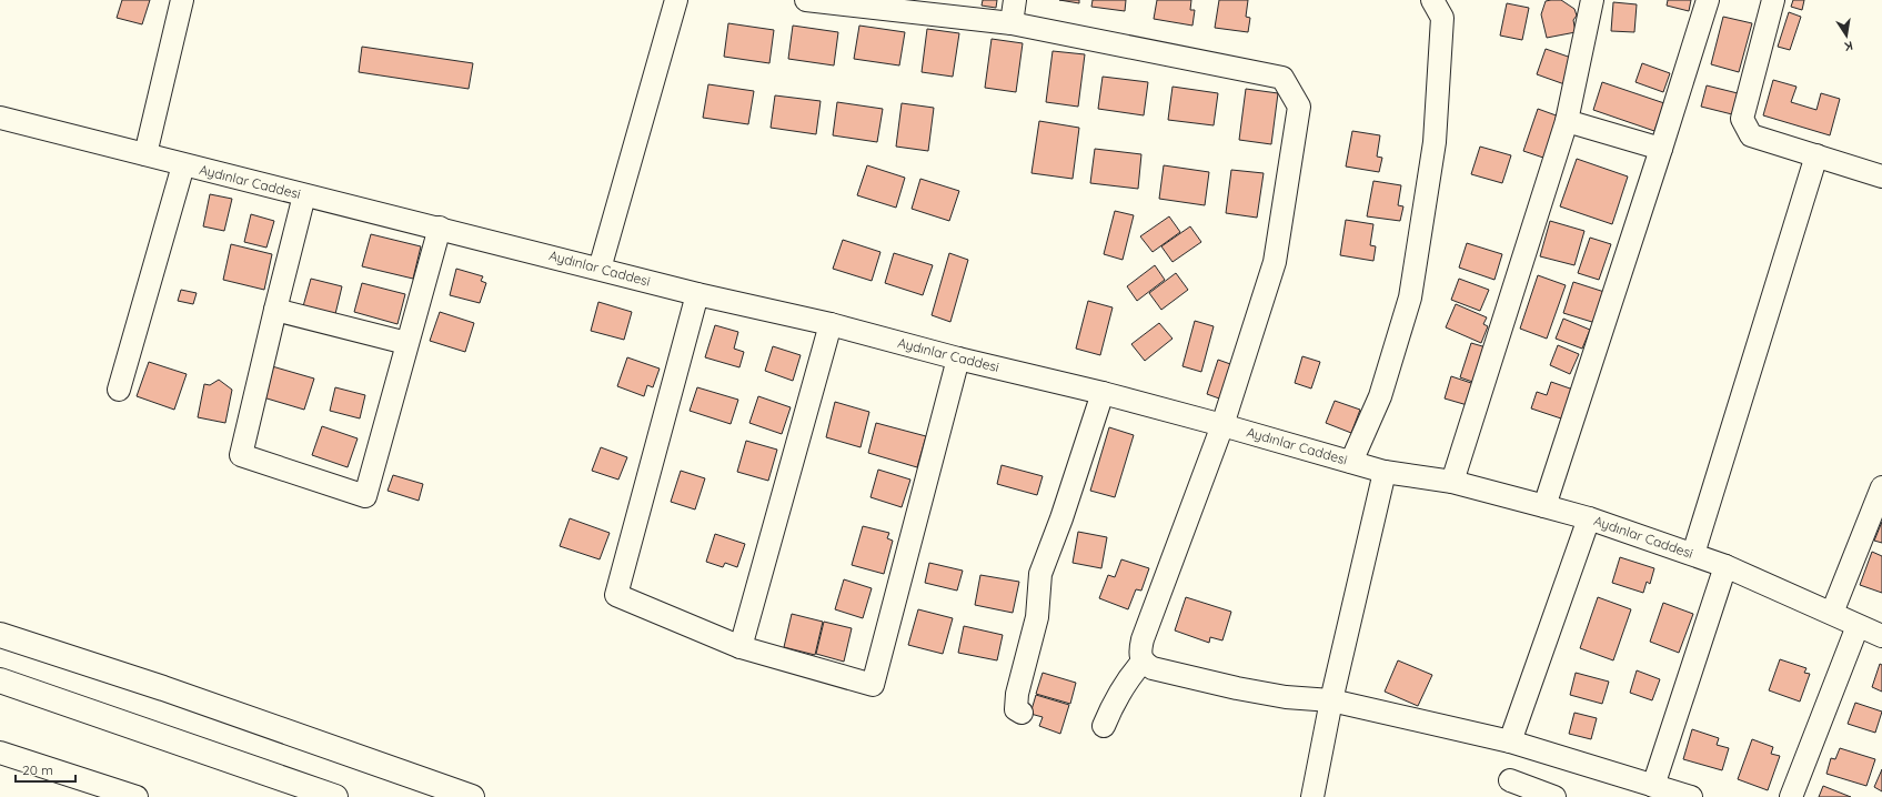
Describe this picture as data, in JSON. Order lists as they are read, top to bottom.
{
  "streets": {
    "street": ["Aydınlar Caddesi"]
  },
  "scale_bar": "20 m",
  "north": "bottom"
}
